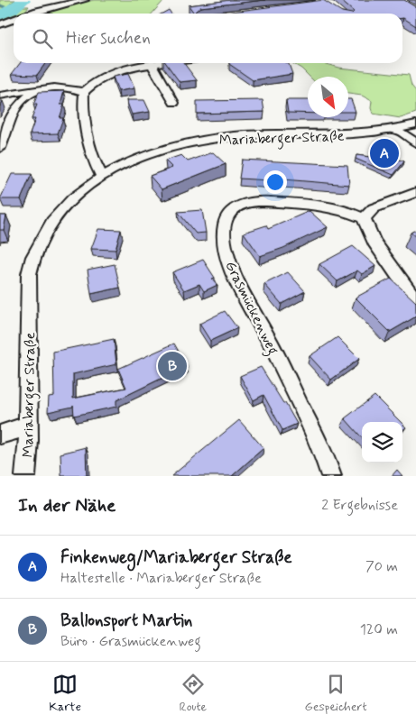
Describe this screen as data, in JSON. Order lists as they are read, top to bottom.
{
  "streets": {
    "street": ["Mariaberger Straße", "Grasmückenweg"]
  },
  "north": "bottom right",
  "page": {
    "search": "Hier suchen",
    "pins": ["A", "B"],
    "heading": ["In der Nähe", "2 Ergebnisse"],
    "list": [
      {
        "mark": "A",
        "name": "Finkenweg/Mariaberger Straße",
        "note": "Haltestelle · Mariaberger Straße",
        "value": "70 m"
      },
      {
        "mark": "B",
        "name": "Ballonsport Martin",
        "note": "Büro · Grasmückenweg",
        "value": "120 m"
      }
    ],
    "nav": ["Karte", "Route", "Gespeichert"]
  }
}
